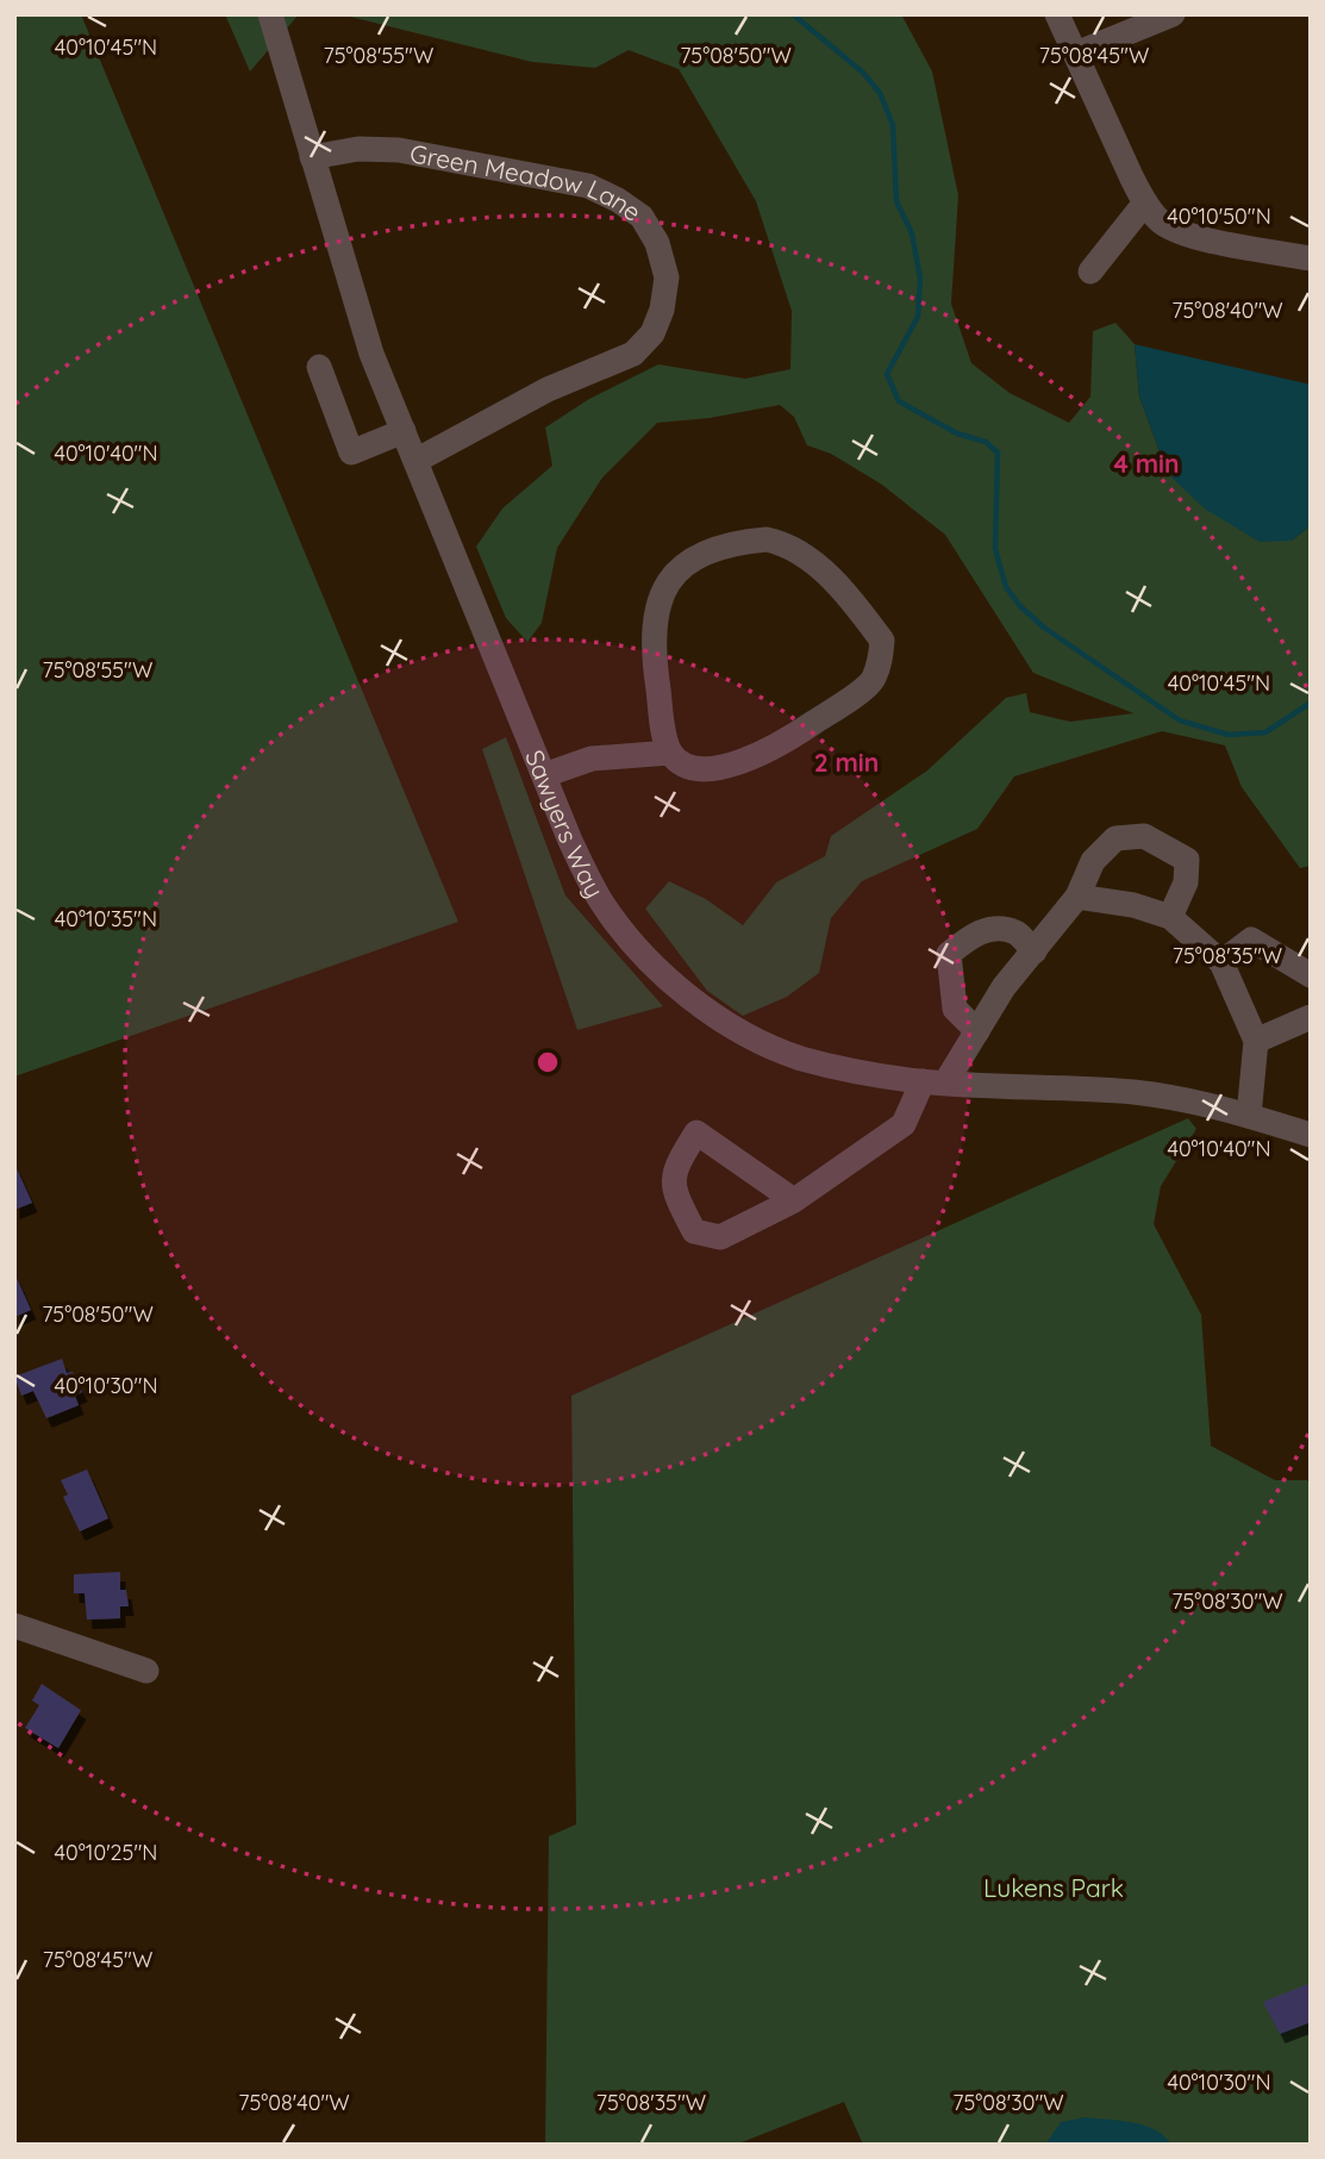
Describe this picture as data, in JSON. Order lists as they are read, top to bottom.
{
  "streets": {
    "street": ["Green Meadow Lane", "Sawyers Way"]
  },
  "crossings": [
    ["Green Meadow Lane", "Sawyers Way"]
  ],
  "parks": ["Lukens Park"],
  "coordinates": [
    "40°10'45\"N",
    "75°08'55\"W",
    "75°08'50\"W",
    "75°08'45\"W",
    "40°10'50\"N",
    "75°08'40\"W",
    "40°10'40\"N",
    "40°10'35\"N",
    "75°08'35\"W",
    "40°10'30\"N",
    "75°08'30\"W",
    "40°10'25\"N"
  ],
  "rings": ["4 min", "2 min"]
}
